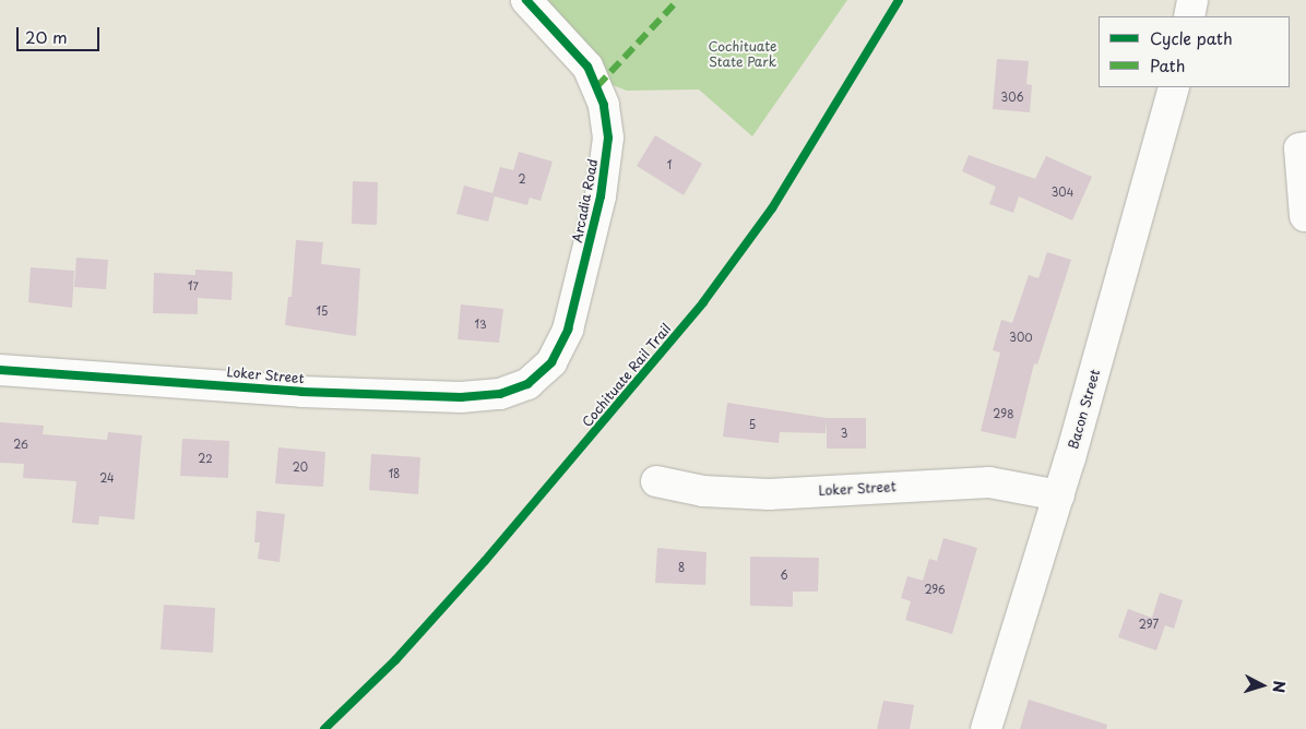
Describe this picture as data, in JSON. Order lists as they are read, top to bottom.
{
  "streets": {
    "street": ["Arcadia Road", "Loker Street", "Bacon Street"],
    "cycle path": ["Cochituate Rail Trail"]
  },
  "crossings": [
    ["Arcadia Road", "Loker Street"],
    ["Loker Street", "Bacon Street"]
  ],
  "parks": ["Cochituate State Park"],
  "house_numbers": [
    "306",
    "1",
    "2",
    "304",
    "17",
    "15",
    "13",
    "300",
    "298",
    "5",
    "3",
    "26",
    "22",
    "20",
    "18",
    "24",
    "8",
    "6",
    "296",
    "297"
  ],
  "legend": ["Cycle path", "Path"],
  "scale_bar": "20 m",
  "north": "right"
}
